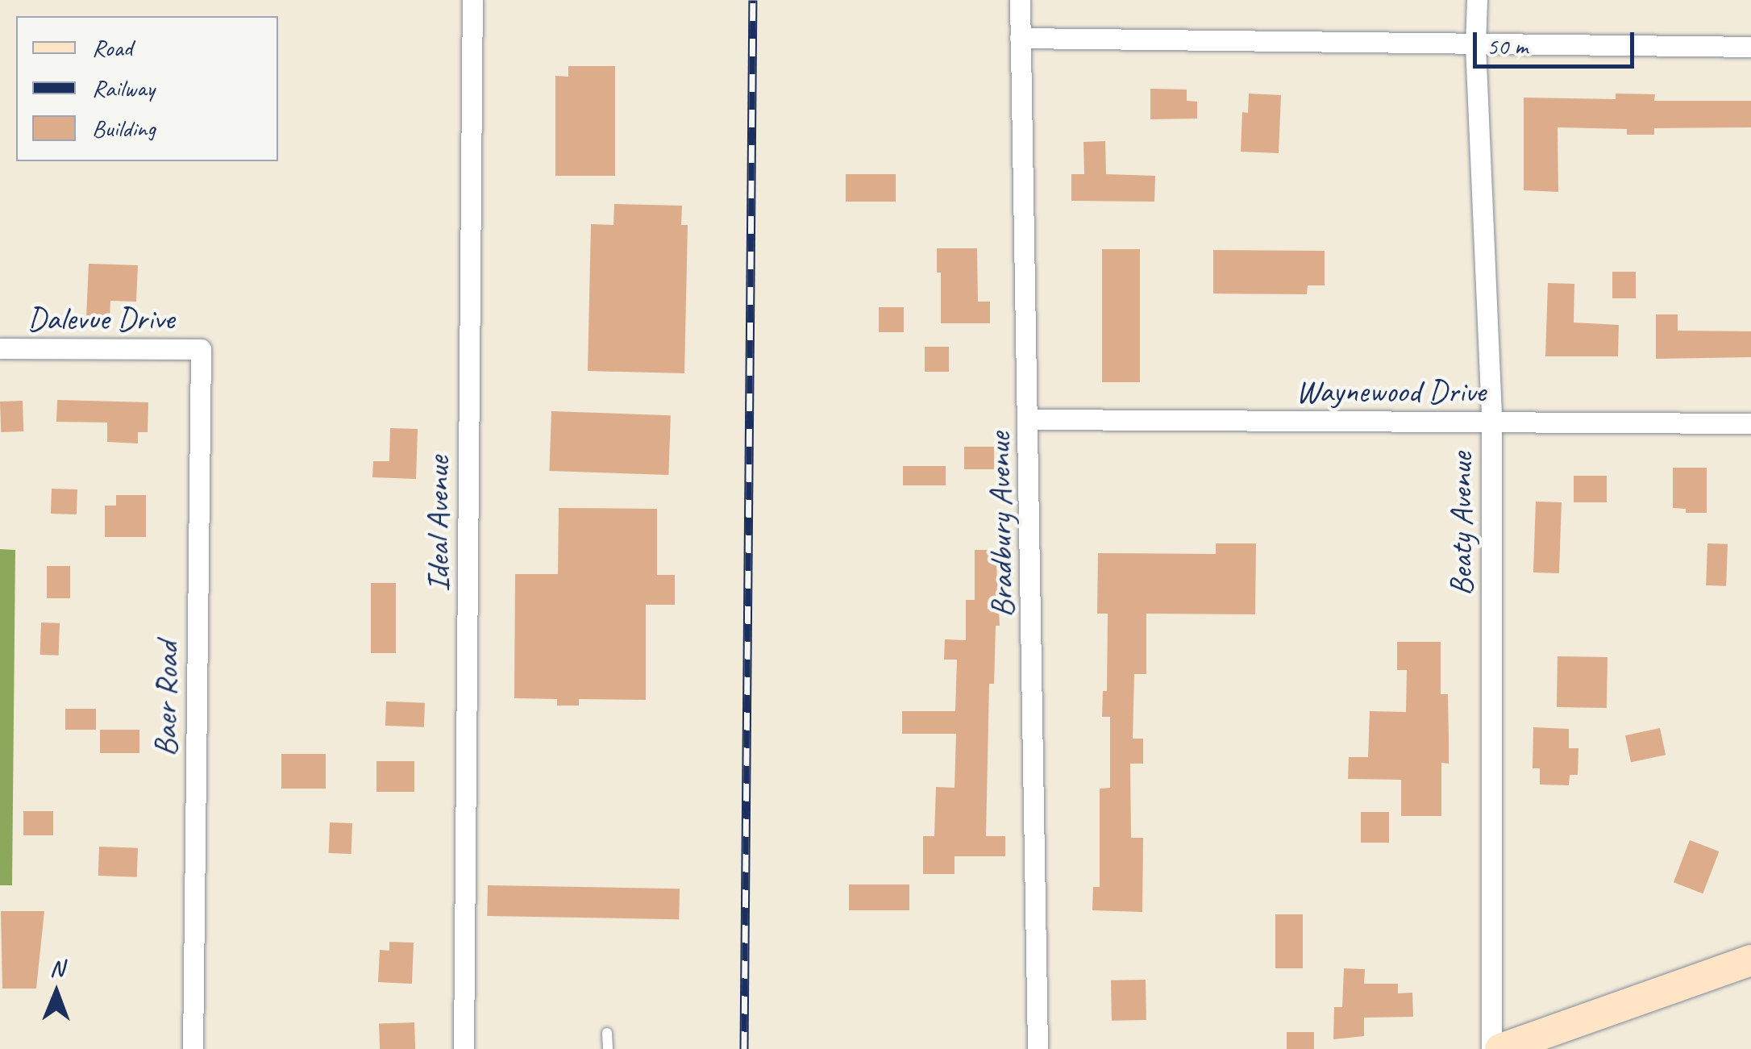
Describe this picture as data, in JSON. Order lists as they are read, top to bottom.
{
  "streets": {
    "street": [
      "Dalevue Drive",
      "Waynewood Drive",
      "Ideal Avenue",
      "Beaty Avenue",
      "Bradbury Avenue",
      "Baer Road"
    ]
  },
  "crossings": [
    ["Dalevue Drive", "Baer Road"],
    ["Waynewood Drive", "Beaty Avenue"],
    ["Waynewood Drive", "Bradbury Avenue"]
  ],
  "legend": ["Road", "Railway", "Building"],
  "scale_bar": "50 m",
  "north": "top"
}
